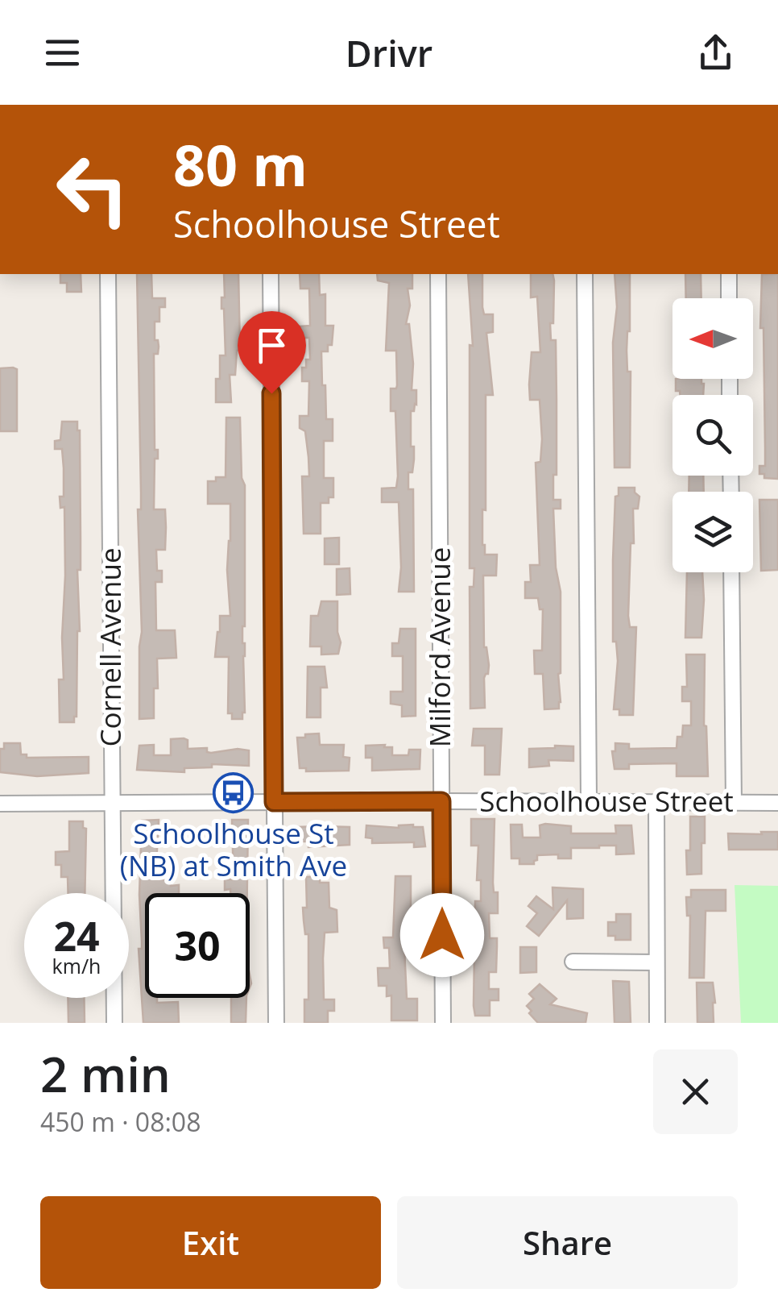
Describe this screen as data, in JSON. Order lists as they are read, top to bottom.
{
  "streets": {
    "street": ["Cornell Avenue", "Milford Avenue", "Schoolhouse Street"]
  },
  "crossings": [
    ["Cornell Avenue", "Schoolhouse Street"],
    ["Milford Avenue", "Schoolhouse Street"]
  ],
  "places": {
    "bus stop": ["Schoolhouse St (NB) at Smith Ave"]
  },
  "north": "left",
  "page": {
    "header": "Drivr",
    "turn": ["80 m", "Schoolhouse Street"],
    "speed": "24 km/h",
    "limit": "30",
    "heading": ["2 min", "450 m · 08:08"],
    "buttons": ["Exit", "Share"]
  }
}
